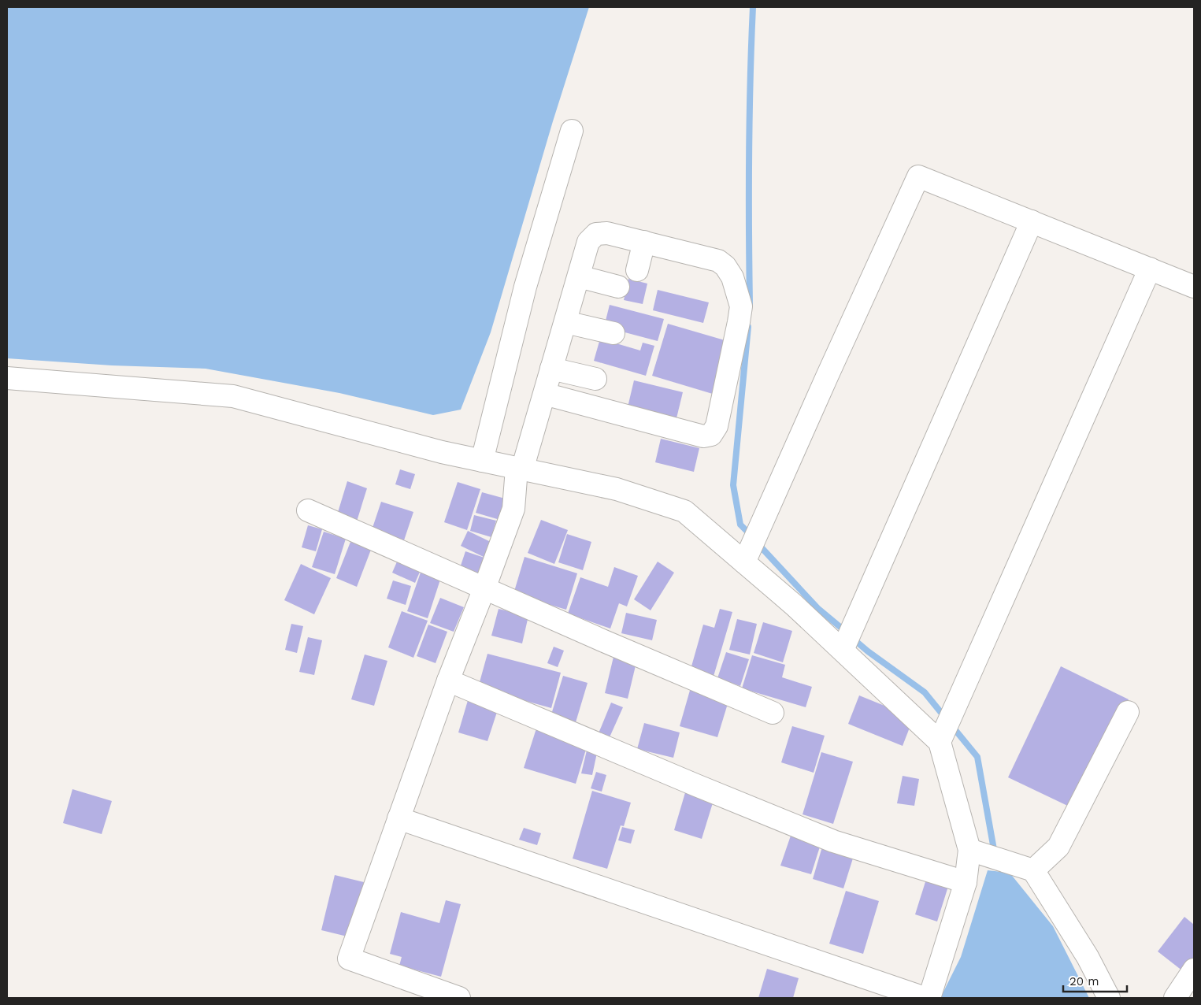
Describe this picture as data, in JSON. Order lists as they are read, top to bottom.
{
  "scale_bar": "20 m"
}
